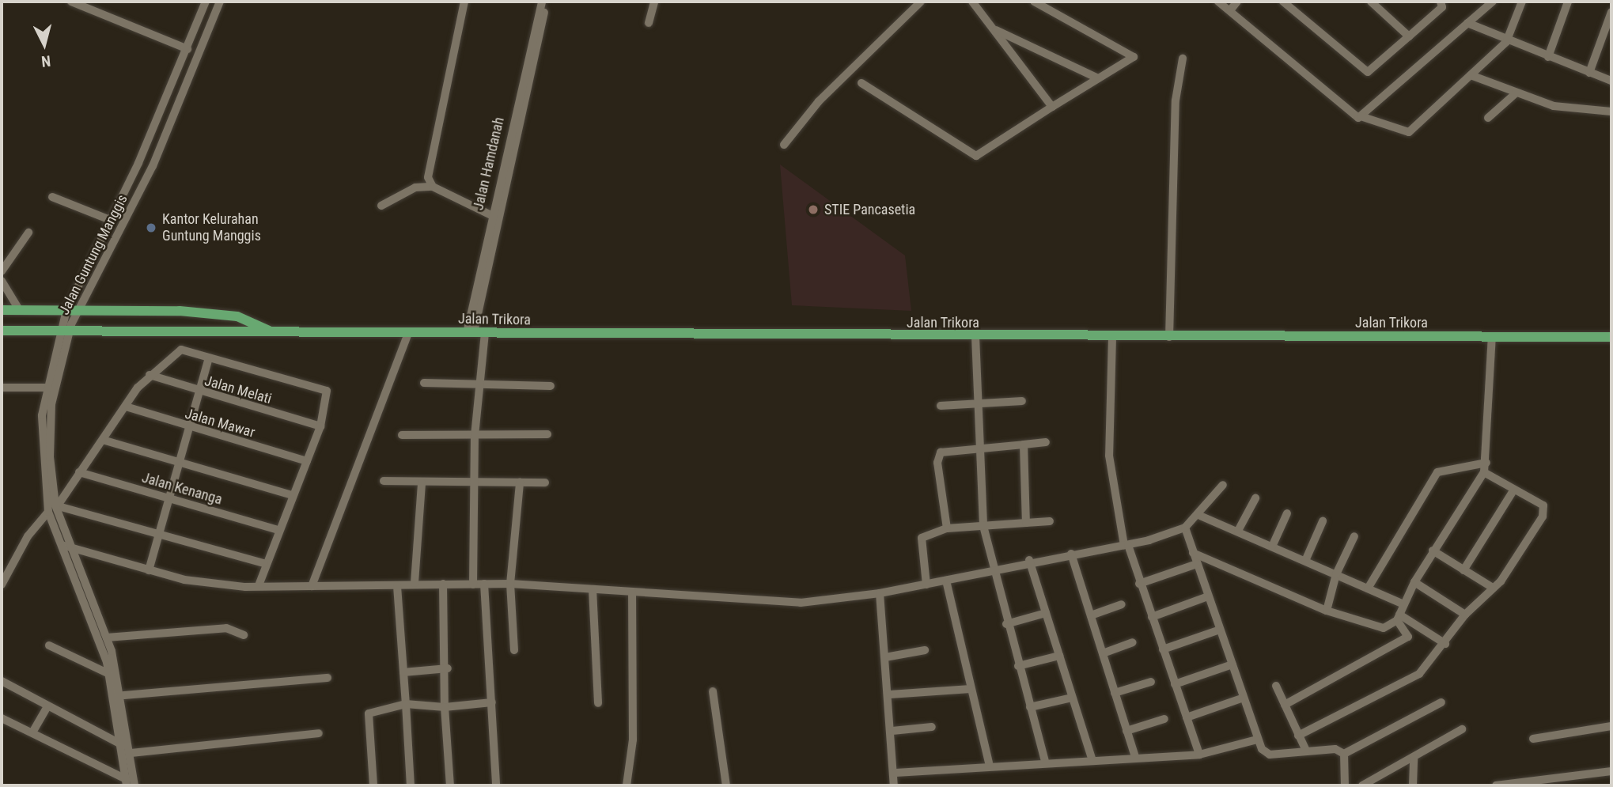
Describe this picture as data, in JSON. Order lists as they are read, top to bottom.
{
  "streets": {
    "main road": ["Jalan Trikora"],
    "street": [
      "Jalan Hamdanah",
      "Jalan Guntung Manggis",
      "Jalan Melati",
      "Jalan Mawar",
      "Jalan Kenanga"
    ]
  },
  "crossings": [
    ["Jalan Hamdanah", "Jalan Trikora"],
    ["Jalan Guntung Manggis", "Jalan Trikora"]
  ],
  "places": ["STIE Pancasetia", "Kantor Kelurahan Guntung Manggis"],
  "north": "bottom"
}
